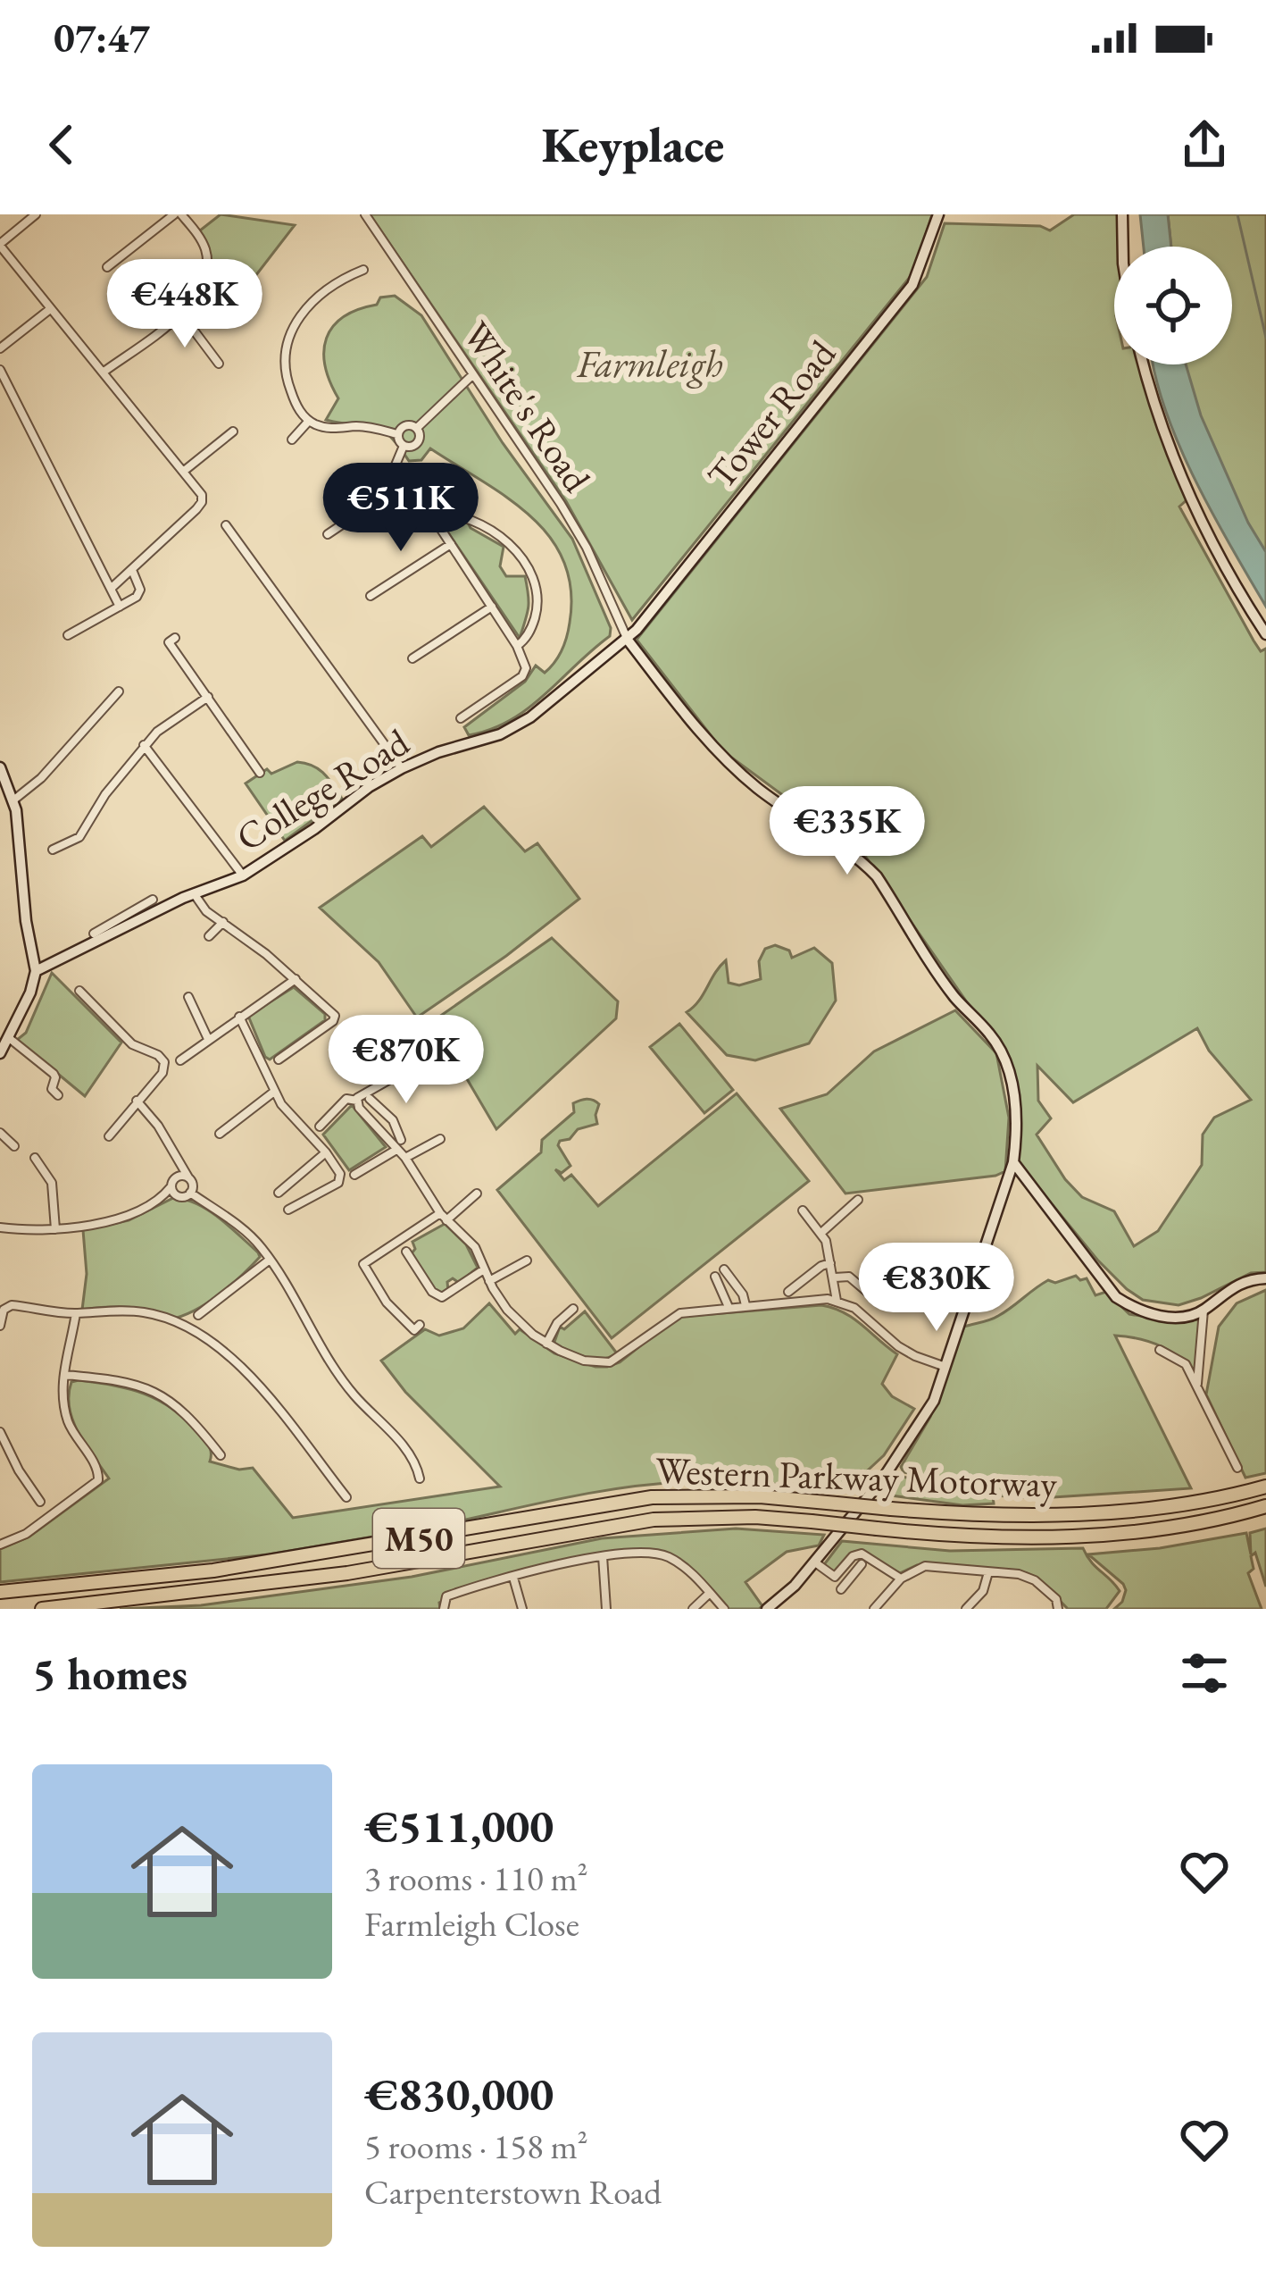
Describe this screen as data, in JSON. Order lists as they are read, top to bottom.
{
  "streets": {
    "highway": ["Western Parkway Motorway", "M50"],
    "street": ["White's Road", "Tower Road", "College Road"]
  },
  "crossings": [
    ["White's Road", "Tower Road"],
    ["White's Road", "College Road"],
    ["Tower Road", "College Road"]
  ],
  "parks": ["Farmleigh"],
  "page": {
    "status": "07:47",
    "header": "Keyplace",
    "price": [
      "€448K",
      "€511K",
      "€335K",
      "€870K",
      "€830K"
    ],
    "heading": "5 homes",
    "list": [
      {
        "name": "€511,000",
        "note": "3 rooms · 110 m² · Farmleigh Close"
      },
      {
        "name": "€830,000",
        "note": "5 rooms · 158 m² · Carpenterstown Road"
      }
    ]
  }
}
